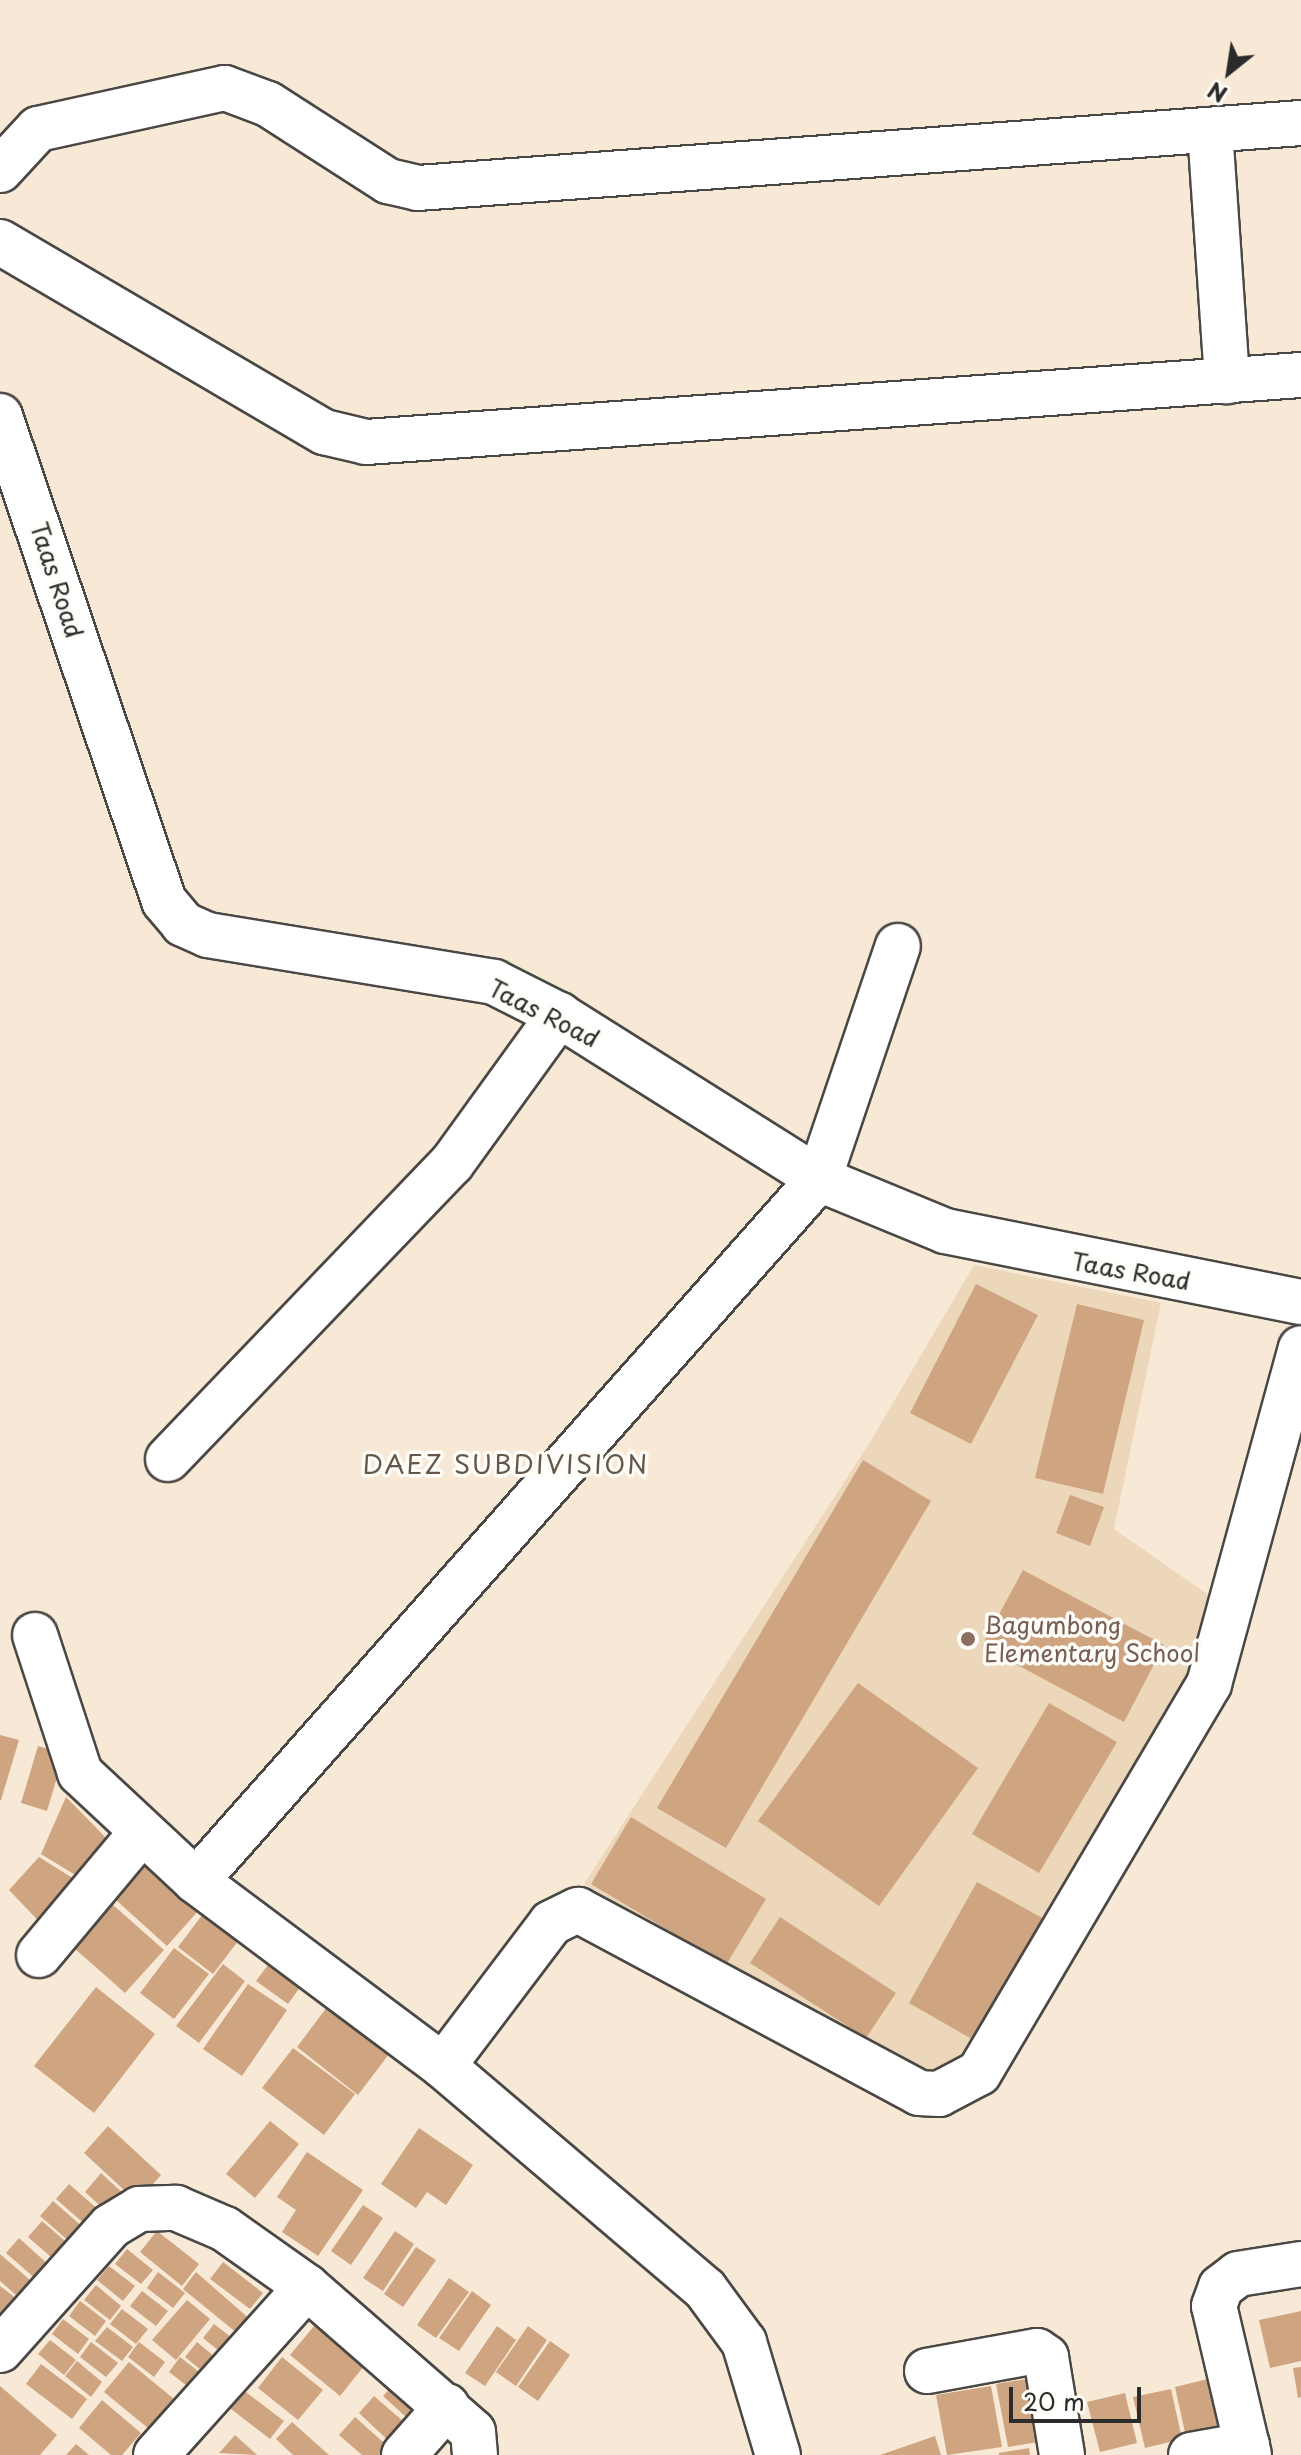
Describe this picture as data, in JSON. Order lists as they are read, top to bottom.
{
  "streets": {
    "street": ["Taas Road"]
  },
  "districts": ["DAEZ SUBDIVISION"],
  "places": ["Bagumbong Elementary School"],
  "scale_bar": "20 m",
  "north": "bottom left"
}
